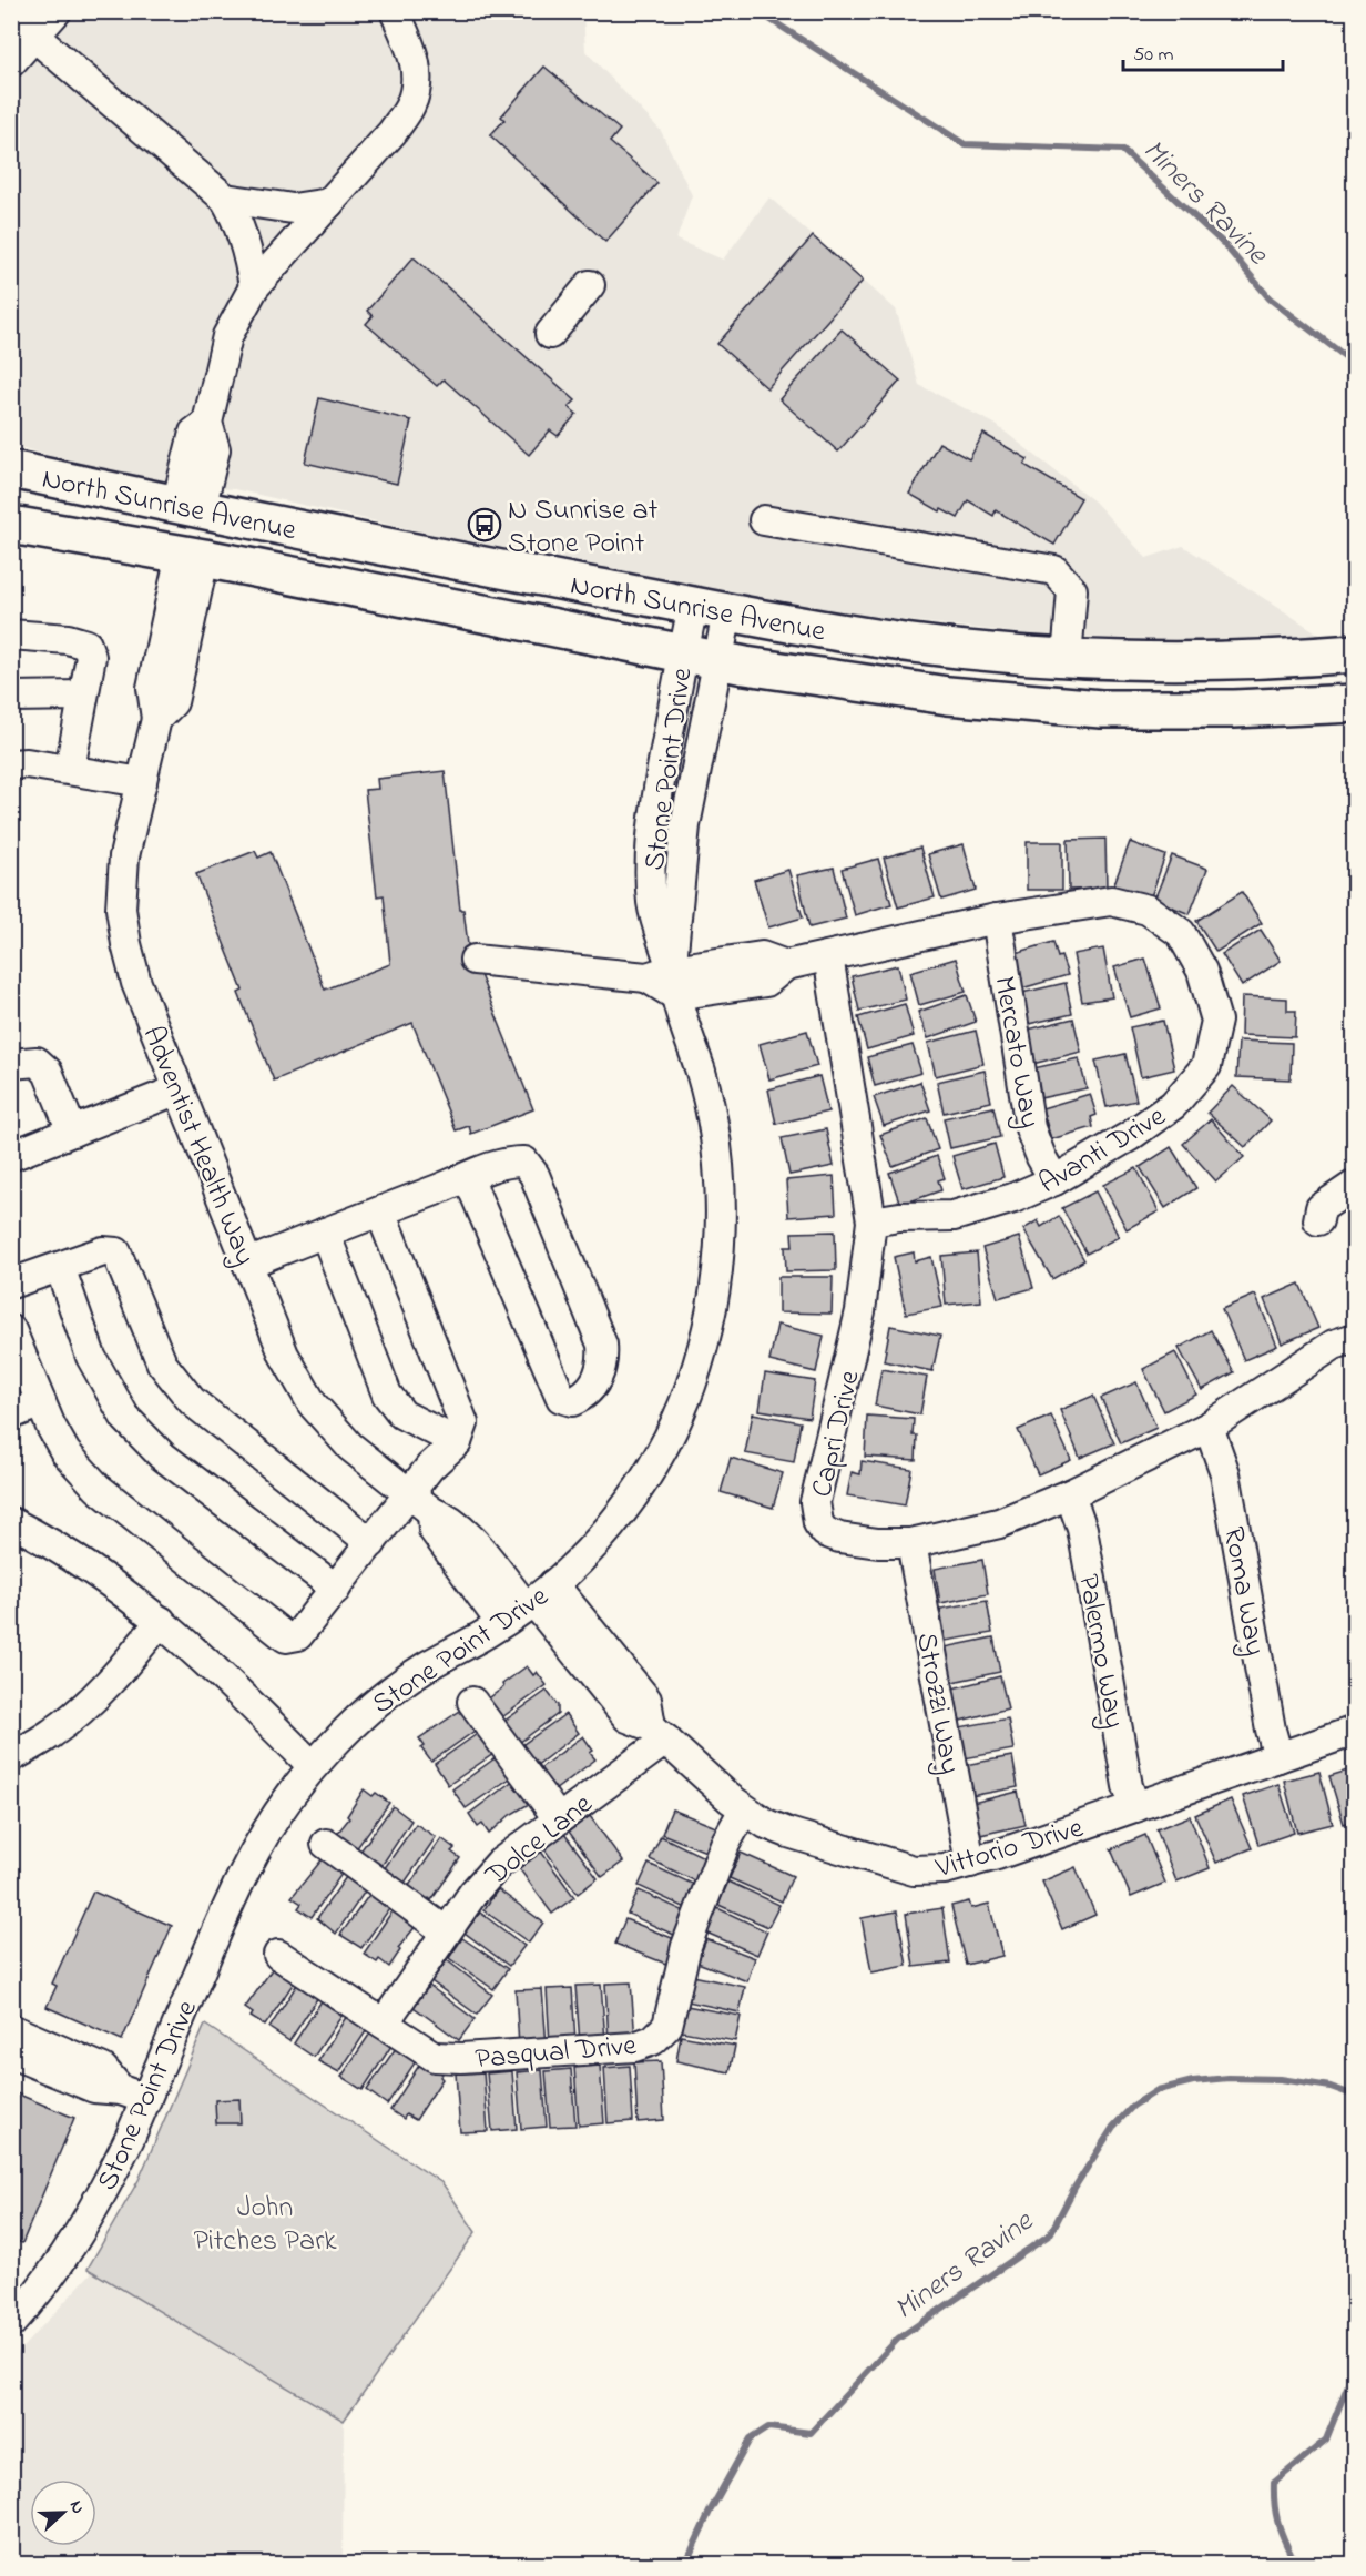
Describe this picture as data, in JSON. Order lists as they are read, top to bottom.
{
  "streets": {
    "main road": ["North Sunrise Avenue"],
    "street": [
      "Stone Point Drive",
      "Mercato Way",
      "Adventist Health Way",
      "Avanti Drive",
      "Capri Drive",
      "Roma Way",
      "Palermo Way",
      "Strozzi Way",
      "Dolce Lane",
      "Vittorio Drive",
      "Pasqual Drive"
    ]
  },
  "crossings": [
    ["North Sunrise Avenue", "Stone Point Drive"],
    ["North Sunrise Avenue", "Adventist Health Way"],
    ["Stone Point Drive", "Adventist Health Way"],
    ["Stone Point Drive", "Avanti Drive"],
    ["Stone Point Drive", "Vittorio Drive"],
    ["Mercato Way", "Avanti Drive"],
    ["Adventist Health Way", "Vittorio Drive"],
    ["Avanti Drive", "Capri Drive"],
    ["Capri Drive", "Roma Way"],
    ["Capri Drive", "Palermo Way"],
    ["Capri Drive", "Strozzi Way"],
    ["Roma Way", "Vittorio Drive"],
    ["Palermo Way", "Vittorio Drive"],
    ["Strozzi Way", "Vittorio Drive"],
    ["Dolce Lane", "Vittorio Drive"],
    ["Dolce Lane", "Pasqual Drive"],
    ["Vittorio Drive", "Pasqual Drive"]
  ],
  "water": ["Miners Ravine"],
  "parks": ["John Pitches Park"],
  "places": {
    "bus stop": ["N Sunrise at Stone Point"]
  },
  "scale_bar": "50 m",
  "north": "right"
}
